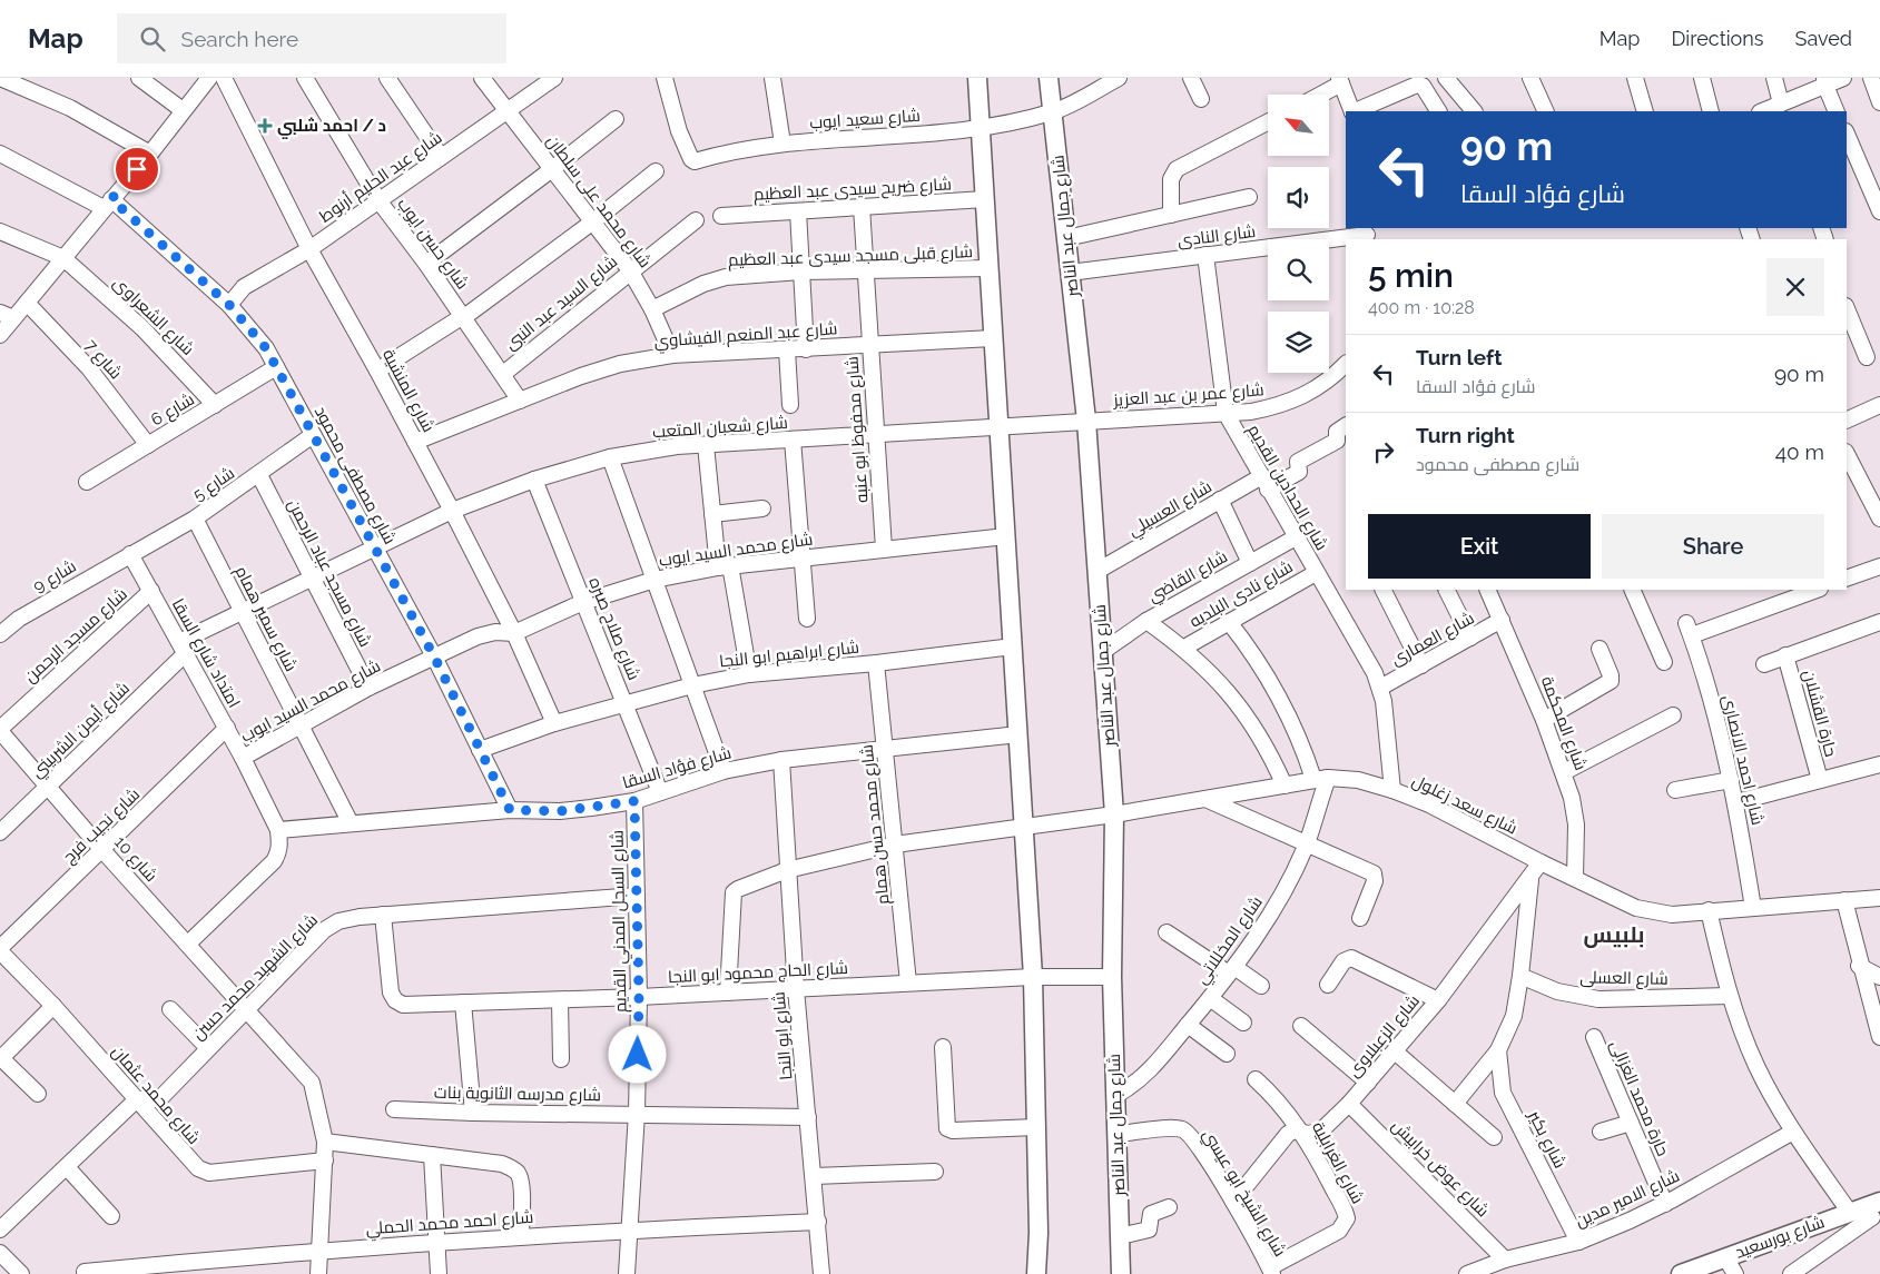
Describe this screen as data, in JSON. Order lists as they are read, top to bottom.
{
  "streets": {
    "street": [
      "شارع سعيد ايوب",
      "شارع عبد الحليم أرنوط",
      "شارع ضريح سيدى عبد العظيم",
      "شارع محمد على سلطان",
      "شارع جمال عبد الناصر",
      "شارع النادى",
      "شارع حسن ايوب",
      "شارع قبلى مسجد سيدى عبد العظيم",
      "شارع السيد عبد النبى",
      "شارع الشعراوى",
      "شارع عبد المنعم الفيشاوي",
      "شارع 7",
      "شارع المنشية",
      "شارع عمر بن عبد العزيز",
      "شارع 6",
      "شارع شعبان المتعب",
      "شارع محفوظ ابو عنبه",
      "شارع مصطفى محمود",
      "شارع 5",
      "شارع الحدادين القديم",
      "شارع العسيلي",
      "شارع محمد السيد ايوب",
      "شارع مسجد عباد الرحمن",
      "شارع 9",
      "شارع القاضي",
      "شارع نادى البلديه",
      "شارع سمير همام",
      "شارع صلاح صبره",
      "شارع مسجد الرحمن",
      "شارع العمارى",
      "امتداد شارع السقا",
      "شارع ابراهيم ابو النجا",
      "حارة القشلان",
      "شارع المحكمة",
      "شارع أيمن الشربيني",
      "شارع احمد الانصارى",
      "شارع فؤاد السقا",
      "شارع سعد زغلول",
      "شارع محمد حسن همام",
      "شارع نجيب فرج",
      "شارع 10",
      "شارع السجل المدني القديم",
      "شارع المخللاتي",
      "شارع الحاج محمود ابو النجا",
      "شارع الشهيد محمد حسن",
      "شارع العسلى",
      "شارع ابو النجا",
      "شارع الزعبلاوى",
      "شارع مدرسه الثانوية بنات",
      "شارع محمد عثمان",
      "حارة محمد الغزالى",
      "شارع بكير",
      "شارع الغرابلية",
      "شارع عوض خرابيش",
      "شارع الشيخ ابو عيسي",
      "شارع الامير مدين",
      "شارع احمد محمد الحملي",
      "شارع بورسعيد"
    ]
  },
  "crossings": [
    ["شارع سعيد ايوب", "شارع جمال عبد الناصر"],
    ["شارع عبد الحليم أرنوط", "شارع محمد على سلطان"],
    ["شارع عبد الحليم أرنوط", "شارع حسن ايوب"],
    ["شارع عبد الحليم أرنوط", "شارع المنشية"],
    ["شارع عبد الحليم أرنوط", "شارع مصطفى محمود"],
    ["شارع ضريح سيدى عبد العظيم", "شارع محفوظ ابو عنبه"],
    ["شارع محمد على سلطان", "شارع قبلى مسجد سيدى عبد العظيم"],
    ["شارع محمد على سلطان", "شارع السيد عبد النبى"],
    ["شارع محمد على سلطان", "شارع عبد المنعم الفيشاوي"],
    ["شارع جمال عبد الناصر", "شارع النادى"],
    ["شارع جمال عبد الناصر", "شارع عمر بن عبد العزيز"],
    ["شارع جمال عبد الناصر", "شارع شعبان المتعب"],
    ["شارع جمال عبد الناصر", "شارع العسيلي"],
    ["شارع جمال عبد الناصر", "شارع القاضي"],
    ["شارع جمال عبد الناصر", "شارع سعد زغلول"],
    ["شارع جمال عبد الناصر", "شارع المخللاتي"],
    ["شارع جمال عبد الناصر", "شارع الحاج محمود ابو النجا"],
    ["شارع جمال عبد الناصر", "شارع الشيخ ابو عيسي"],
    ["شارع النادى", "شارع الحدادين القديم"],
    ["شارع حسن ايوب", "شارع السيد عبد النبى"],
    ["شارع حسن ايوب", "شارع عبد المنعم الفيشاوي"],
    ["شارع قبلى مسجد سيدى عبد العظيم", "شارع محفوظ ابو عنبه"],
    ["شارع الشعراوى", "شارع 6"],
    ["شارع عبد المنعم الفيشاوي", "شارع المنشية"],
    ["شارع عبد المنعم الفيشاوي", "شارع محفوظ ابو عنبه"],
    ["شارع 7", "شارع 6"],
    ["شارع المنشية", "شارع شعبان المتعب"],
    ["شارع المنشية", "شارع محمد السيد ايوب"],
    ["شارع المنشية", "شارع ابراهيم ابو النجا"],
    ["شارع عمر بن عبد العزيز", "شارع شعبان المتعب"],
    ["شارع عمر بن عبد العزيز", "شارع الحدادين القديم"],
    ["شارع 6", "شارع مصطفى محمود"],
    ["شارع شعبان المتعب", "شارع محفوظ ابو عنبه"],
    ["شارع شعبان المتعب", "شارع مصطفى محمود"],
    ["شارع شعبان المتعب", "شارع مسجد عباد الرحمن"],
    ["شارع شعبان المتعب", "شارع صلاح صبره"],
    ["شارع شعبان المتعب", "شارع أيمن الشربيني"],
    ["شارع محفوظ ابو عنبه", "شارع محمد السيد ايوب"],
    ["شارع مصطفى محمود", "شارع 5"],
    ["شارع مصطفى محمود", "شارع محمد السيد ايوب"],
    ["شارع مصطفى محمود", "شارع ابراهيم ابو النجا"],
    ["شارع مصطفى محمود", "شارع فؤاد السقا"],
    ["شارع 5", "شارع مسجد عباد الرحمن"],
    ["شارع 5", "شارع 9"],
    ["شارع 5", "شارع سمير همام"],
    ["شارع 5", "امتداد شارع السقا"],
    ["شارع الحدادين القديم", "شارع العسيلي"],
    ["شارع الحدادين القديم", "شارع القاضي"],
    ["شارع الحدادين القديم", "شارع نادى البلديه"],
    ["شارع الحدادين القديم", "شارع العمارى"],
    ["شارع الحدادين القديم", "شارع سعد زغلول"],
    ["شارع محمد السيد ايوب", "شارع مسجد عباد الرحمن"],
    ["شارع محمد السيد ايوب", "شارع سمير همام"],
    ["شارع محمد السيد ايوب", "شارع صلاح صبره"],
    ["شارع محمد السيد ايوب", "امتداد شارع السقا"],
    ["شارع مسجد عباد الرحمن", "شارع أيمن الشربيني"],
    ["شارع 9", "امتداد شارع السقا"],
    ["شارع سمير همام", "شارع أيمن الشربيني"],
    ["شارع سمير همام", "شارع فؤاد السقا"],
    ["شارع صلاح صبره", "شارع ابراهيم ابو النجا"],
    ["شارع صلاح صبره", "شارع فؤاد السقا"],
    ["شارع مسجد الرحمن", "امتداد شارع السقا"],
    ["شارع مسجد الرحمن", "شارع 10"],
    ["شارع العمارى", "شارع المحكمة"],
    ["امتداد شارع السقا", "شارع أيمن الشربيني"],
    ["امتداد شارع السقا", "شارع فؤاد السقا"],
    ["امتداد شارع السقا", "شارع نجيب فرج"],
    ["شارع ابراهيم ابو النجا", "شارع محمد حسن همام"],
    ["شارع المحكمة", "شارع سعد زغلول"],
    ["شارع أيمن الشربيني", "شارع 10"],
    ["شارع احمد الانصارى", "شارع سعد زغلول"],
    ["شارع فؤاد السقا", "شارع محمد حسن همام"],
    ["شارع فؤاد السقا", "شارع السجل المدني القديم"],
    ["شارع فؤاد السقا", "شارع ابو النجا"],
    ["شارع سعد زغلول", "شارع محمد حسن همام"],
    ["شارع سعد زغلول", "شارع المخللاتي"],
    ["شارع سعد زغلول", "شارع الحاج محمود ابو النجا"],
    ["شارع سعد زغلول", "شارع ابو النجا"],
    ["شارع سعد زغلول", "شارع الزعبلاوى"],
    ["شارع محمد حسن همام", "شارع الحاج محمود ابو النجا"],
    ["شارع نجيب فرج", "شارع 10"],
    ["شارع نجيب فرج", "شارع محمد عثمان"],
    ["شارع 10", "شارع الشهيد محمد حسن"],
    ["شارع 10", "شارع محمد عثمان"],
    ["شارع 10", "شارع احمد محمد الحملي"],
    ["شارع السجل المدني القديم", "شارع الحاج محمود ابو النجا"],
    ["شارع السجل المدني القديم", "شارع الشهيد محمد حسن"],
    ["شارع السجل المدني القديم", "شارع مدرسه الثانوية بنات"],
    ["شارع السجل المدني القديم", "شارع احمد محمد الحملي"],
    ["شارع الحاج محمود ابو النجا", "شارع الشهيد محمد حسن"],
    ["شارع الحاج محمود ابو النجا", "شارع ابو النجا"],
    ["شارع الشهيد محمد حسن", "شارع محمد عثمان"],
    ["شارع ابو النجا", "شارع مدرسه الثانوية بنات"],
    ["شارع ابو النجا", "شارع احمد محمد الحملي"],
    ["شارع الزعبلاوى", "شارع الغرابلية"],
    ["شارع الزعبلاوى", "شارع عوض خرابيش"],
    ["شارع الزعبلاوى", "شارع الشيخ ابو عيسي"],
    ["حارة محمد الغزالى", "شارع الامير مدين"],
    ["شارع بكير", "شارع الامير مدين"],
    ["شارع الغرابلية", "شارع الشيخ ابو عيسي"],
    ["شارع عوض خرابيش", "شارع الامير مدين"]
  ],
  "districts": ["بلبيس"],
  "places": {
    "health": ["د / احمد شلبي"]
  },
  "north": "top left",
  "page": {
    "header": "Map",
    "search": "Search here",
    "nav": ["Map", "Directions", "Saved"],
    "turn": ["90 m", "شارع فؤاد السقا"],
    "heading": ["5 min", "400 m · 10:28"],
    "list": [
      {
        "name": "Turn left",
        "note": "شارع فؤاد السقا",
        "value": "90 m"
      },
      {
        "name": "Turn right",
        "note": "شارع مصطفى محمود",
        "value": "40 m"
      }
    ],
    "buttons": ["Exit", "Share"]
  }
}
